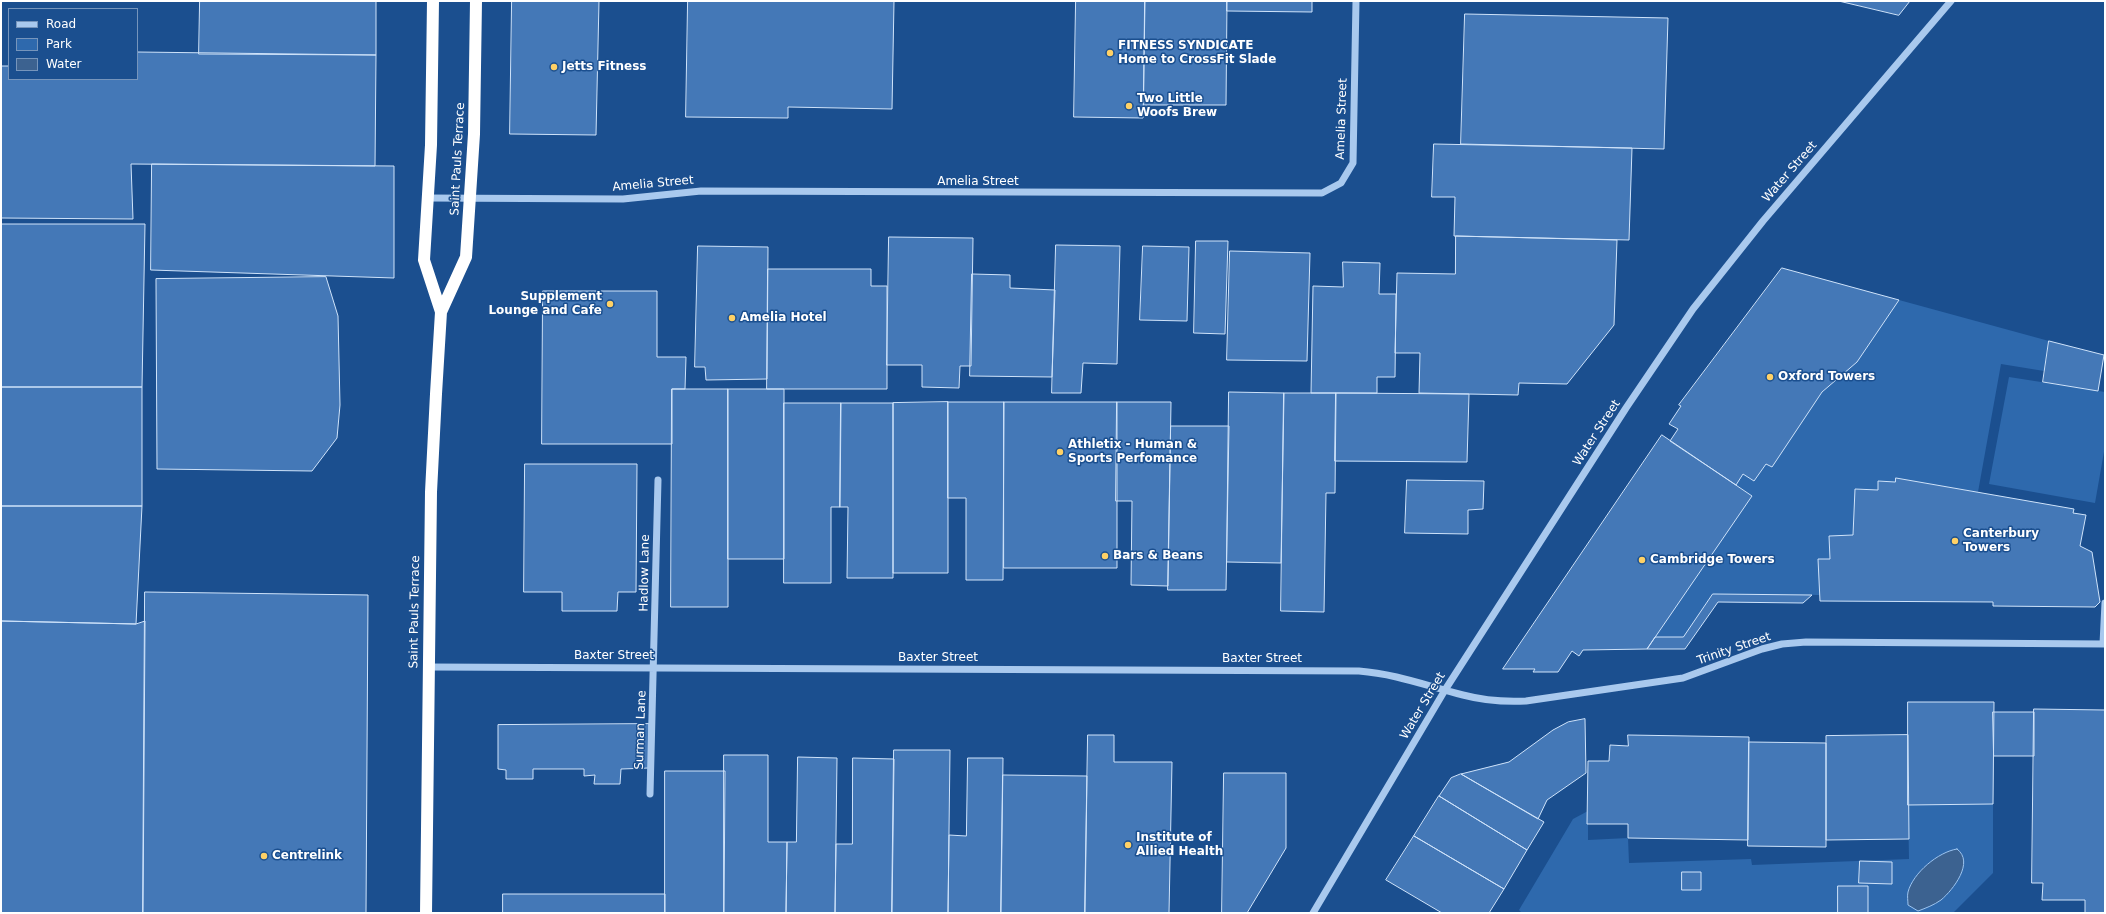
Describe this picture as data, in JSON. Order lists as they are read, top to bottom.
{
  "streets": {
    "highway": ["Saint Pauls Terrace"],
    "street": [
      "Amelia Street",
      "Water Street",
      "Hadlow Lane",
      "Trinity Street",
      "Baxter Street",
      "Surman Lane"
    ]
  },
  "crossings": [
    ["Amelia Street", "Saint Pauls Terrace"],
    ["Saint Pauls Terrace", "Baxter Street"],
    ["Water Street", "Trinity Street"],
    ["Water Street", "Baxter Street"],
    ["Hadlow Lane", "Baxter Street"],
    ["Hadlow Lane", "Surman Lane"],
    ["Trinity Street", "Baxter Street"],
    ["Baxter Street", "Surman Lane"]
  ],
  "places": [
    "FITNESS SYNDICATE Home to CrossFit Slade",
    "Jetts Fitness",
    "Two Little Woofs Brew",
    "Supplement Lounge and Cafe",
    "Amelia Hotel",
    "Oxford Towers",
    "Athletix - Human & Sports Perfomance",
    "Canterbury Towers",
    "Bars & Beans",
    "Cambridge Towers",
    "Institute of Allied Health",
    "Centrelink"
  ],
  "legend": ["Road", "Park", "Water"]
}
